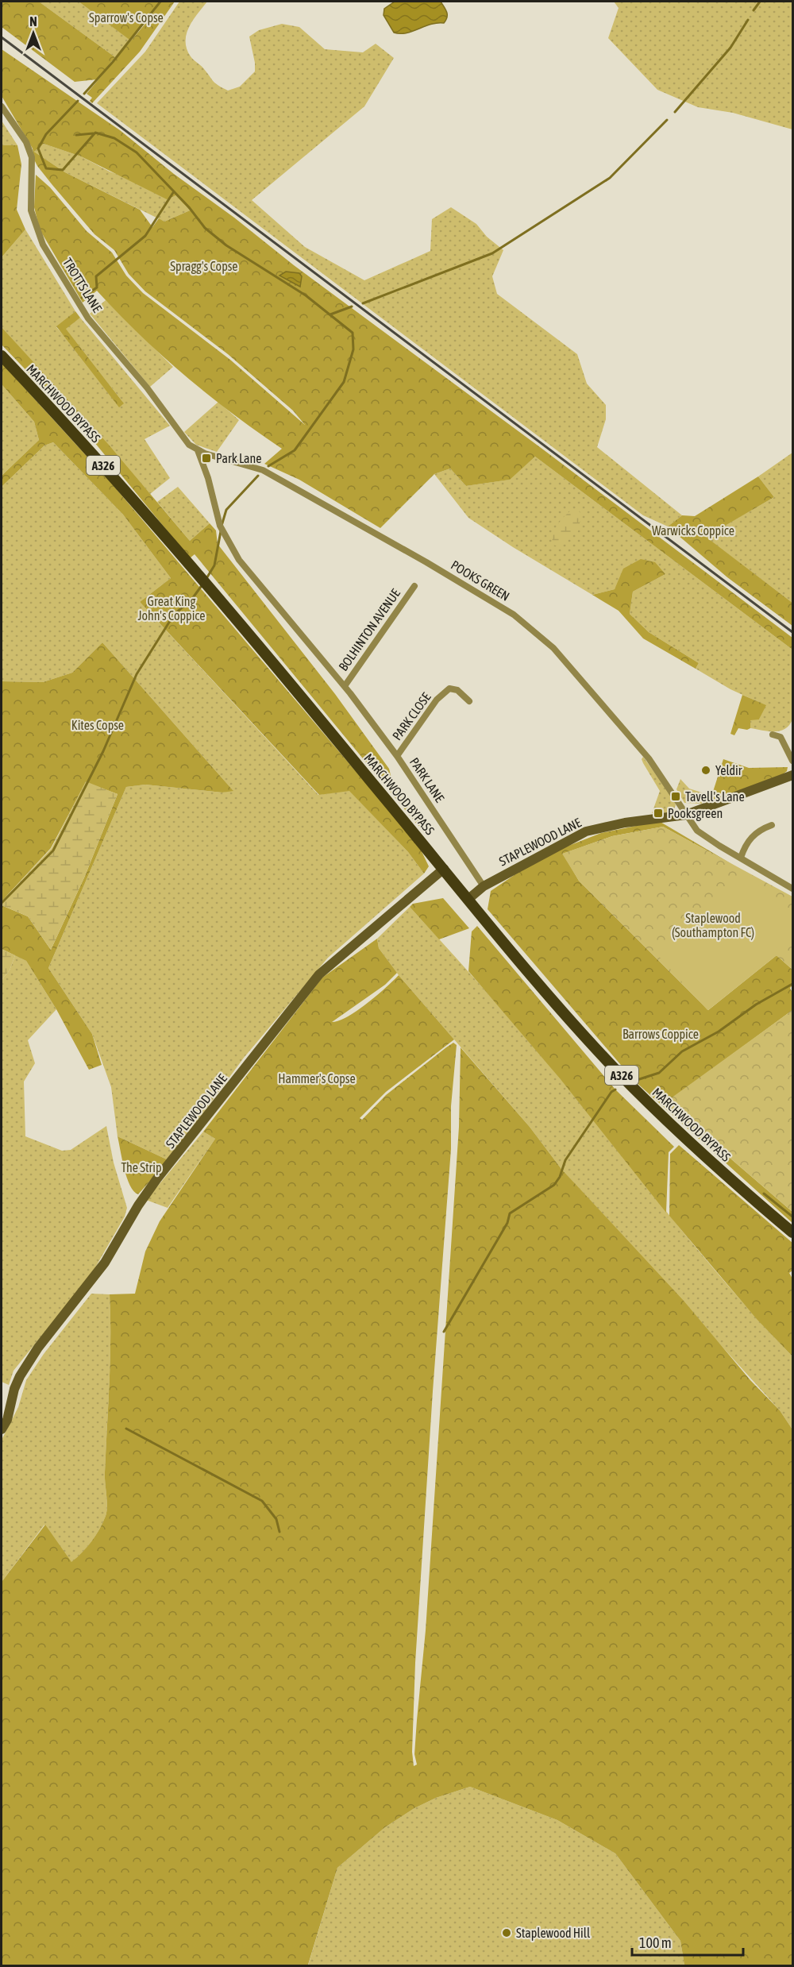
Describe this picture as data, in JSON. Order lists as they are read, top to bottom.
{
  "streets": {
    "main road": ["MARCHWOOD BYPASS", "A326"],
    "street": [
      "TROTTS LANE",
      "POOKS GREEN",
      "BOLHINTON AVENUE",
      "PARK CLOSE",
      "PARK LANE",
      "STAPLEWOOD LANE"
    ]
  },
  "crossings": [
    ["TROTTS LANE", "POOKS GREEN"],
    ["TROTTS LANE", "PARK LANE"],
    ["MARCHWOOD BYPASS", "STAPLEWOOD LANE"],
    ["POOKS GREEN", "PARK LANE"],
    ["POOKS GREEN", "STAPLEWOOD LANE"],
    ["BOLHINTON AVENUE", "PARK LANE"],
    ["PARK CLOSE", "PARK LANE"],
    ["PARK LANE", "STAPLEWOOD LANE"]
  ],
  "parks": [
    "Sparrow's Copse",
    "Spragg's Copse",
    "Warwicks Coppice",
    "Great King John's Coppice",
    "Kites Copse",
    "Staplewood (Southampton FC)",
    "Barrows Coppice",
    "Hammer's Copse",
    "The Strip"
  ],
  "places": {
    "transit": ["Park Lane", "Tavell's Lane", "Pooksgreen"],
    "other": ["Yeldir", "Staplewood Hill"]
  },
  "scale_bar": "100 m",
  "north": "top"
}
